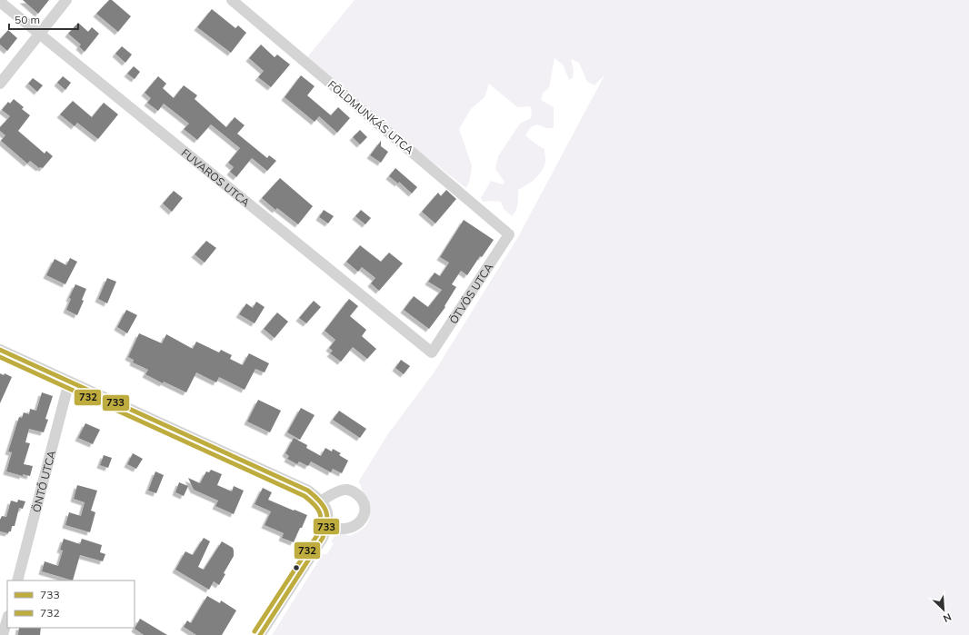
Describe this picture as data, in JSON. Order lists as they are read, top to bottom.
{
  "streets": {
    "street": [
      "FÖLDMUNKÁS UTCA",
      "FUVAROS UTCA",
      "ÖTVÖS UTCA",
      "ÖNTŐ UTCA"
    ]
  },
  "crossings": [
    ["FÖLDMUNKÁS UTCA", "ÖTVÖS UTCA"],
    ["FUVAROS UTCA", "ÖTVÖS UTCA"]
  ],
  "lines": ["transit line 733", "transit line 732"],
  "legend": ["733", "732"],
  "scale_bar": "50 m",
  "north": "bottom right"
}
